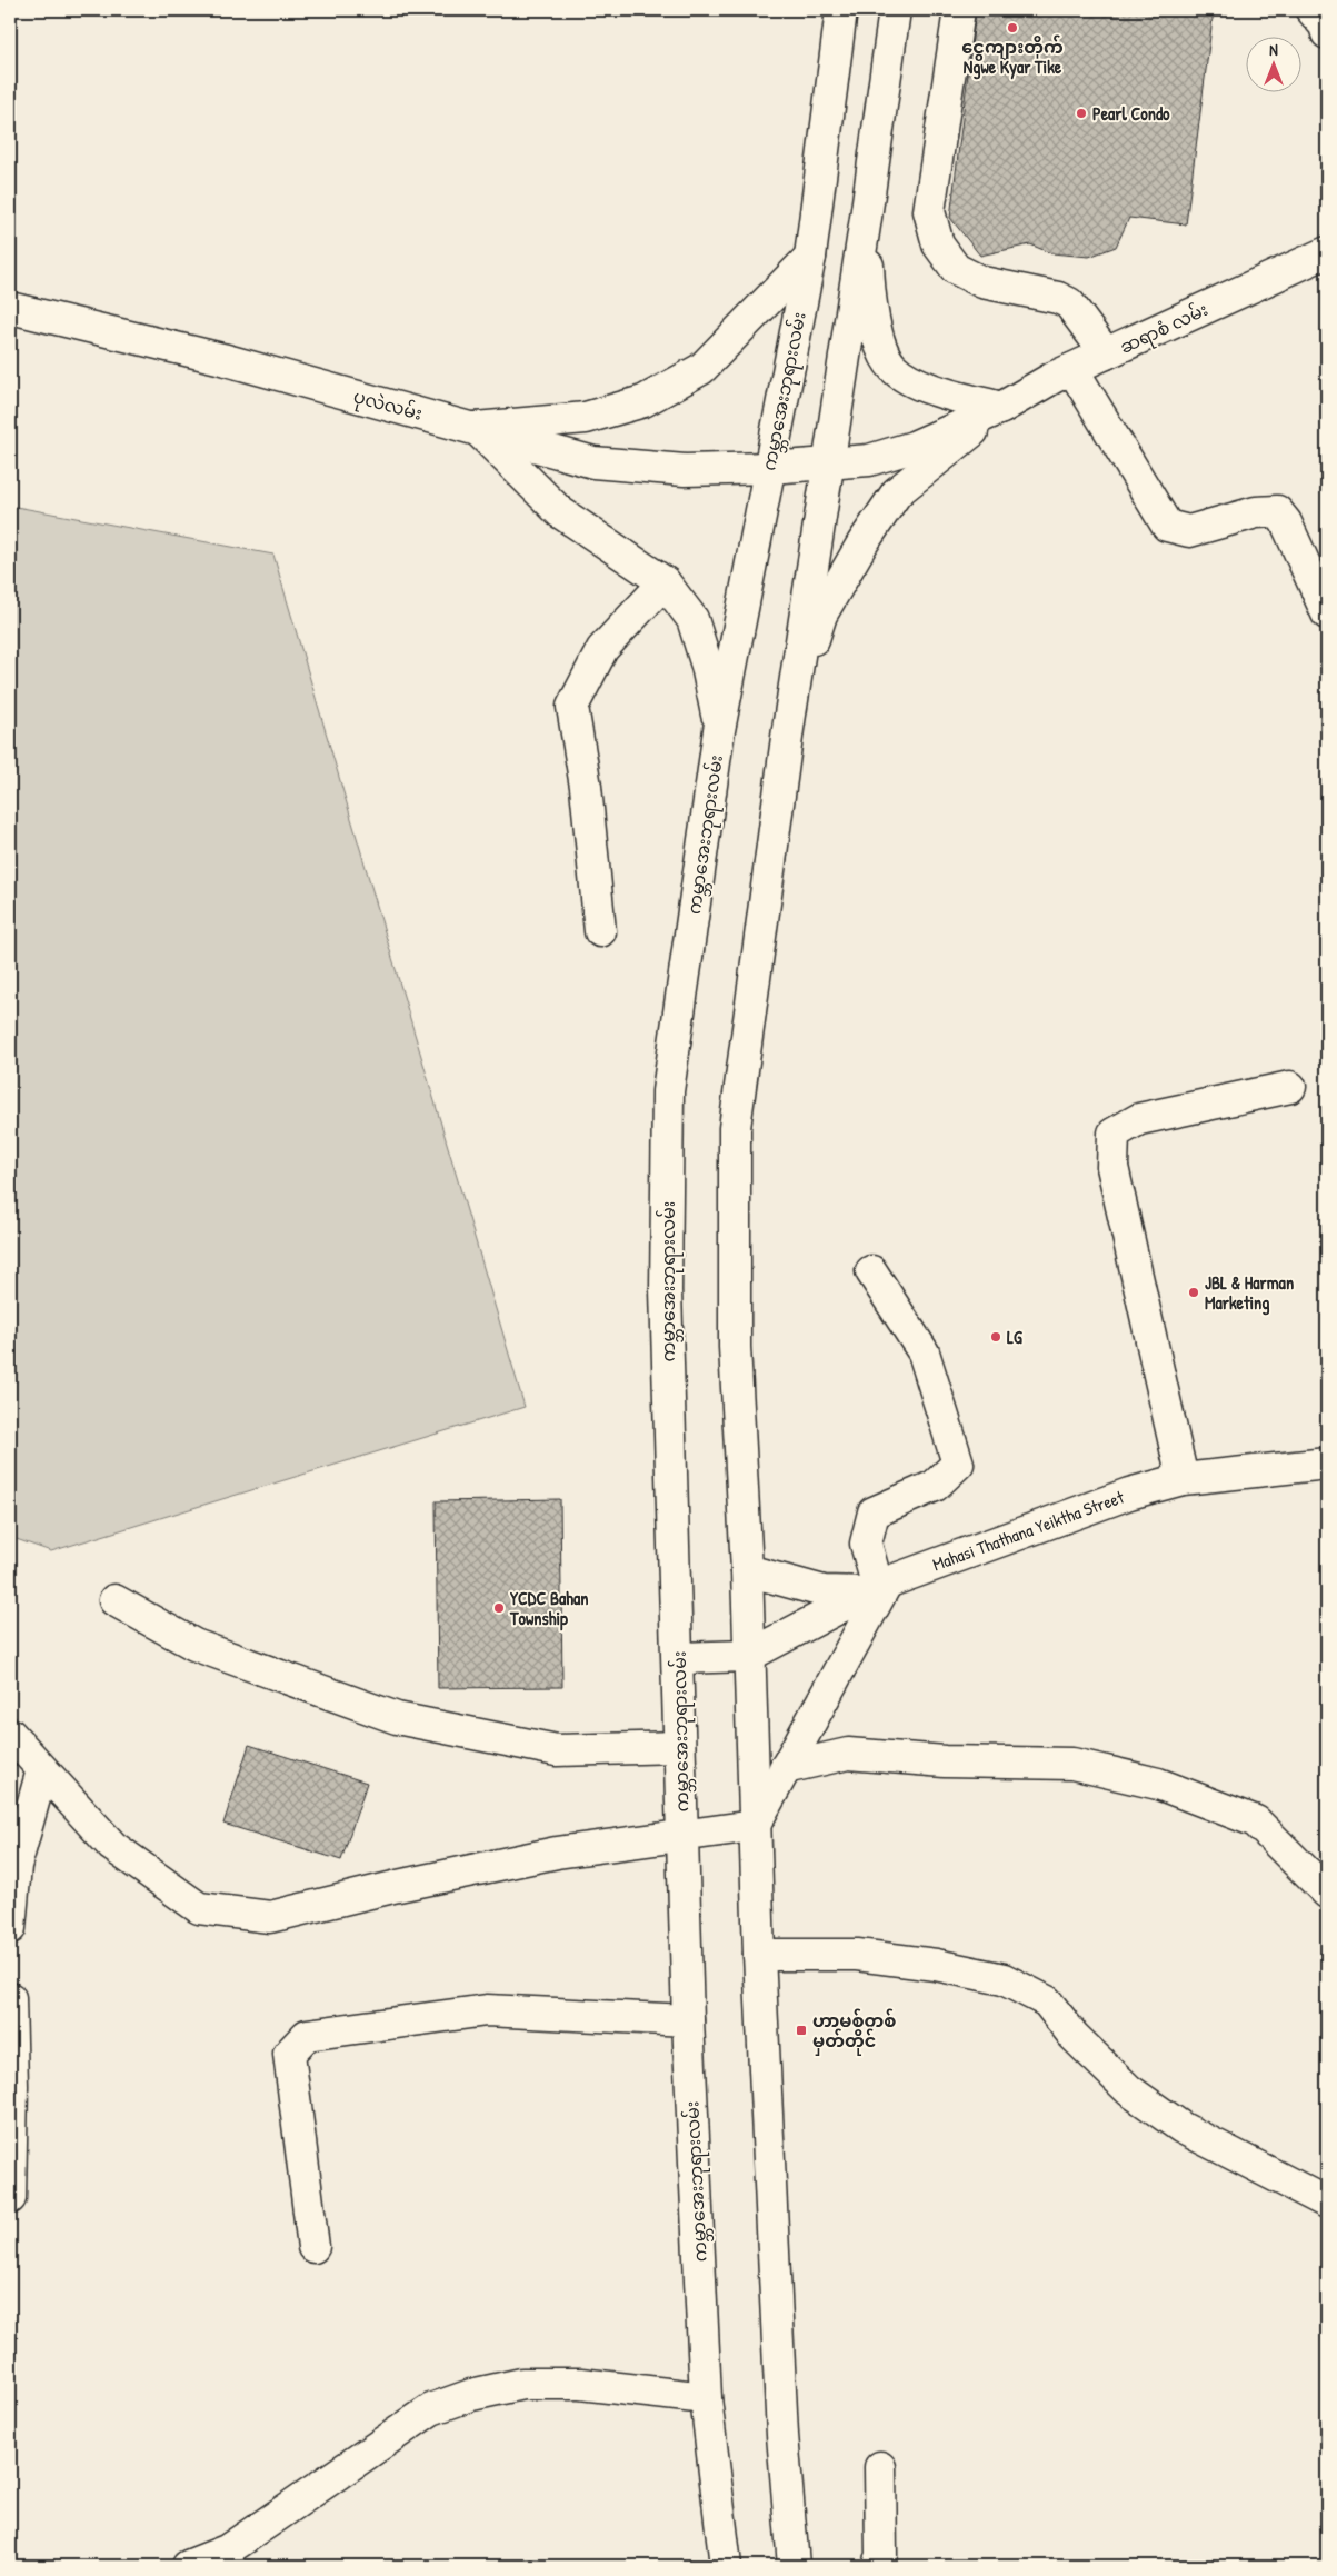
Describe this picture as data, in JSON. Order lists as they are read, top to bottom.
{
  "streets": {
    "main road": [
      "ဆရာစံ လမ်း",
      "ကမ္ဘာအေးဘုရားလမ်း",
      "ပုလဲလမ်း",
      "Mahasi Thathana Yeiktha Street"
    ]
  },
  "crossings": [
    ["ဆရာစံ လမ်း", "ပုလဲလမ်း"],
    ["ကမ္ဘာအေးဘုရားလမ်း", "ပုလဲလမ်း"]
  ],
  "places": {
    "other": [
      "ငွေကျားတိုက် Ngwe Kyar Tike",
      "Pearl Condo",
      "JBL & Harman Marketing",
      "LG",
      "YCDC Bahan Township"
    ],
    "transit": ["ဟာမစ်တစ် မှတ်တိုင်"]
  },
  "north": "top"
}
